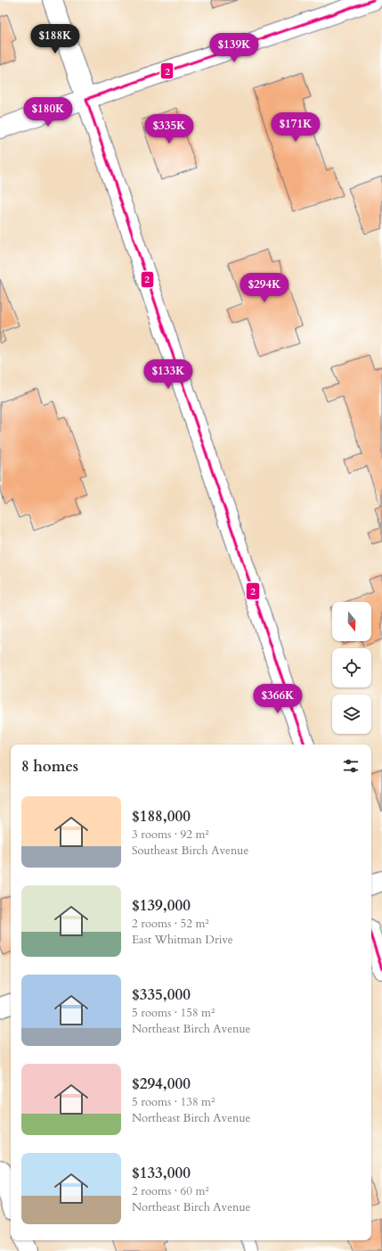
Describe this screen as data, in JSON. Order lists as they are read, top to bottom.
{
  "lines": ["transit line 2"],
  "north": "bottom",
  "page": {
    "price": [
      "$188K",
      "$139K",
      "$180K",
      "$171K",
      "$335K",
      "$294K",
      "$133K",
      "$366K"
    ],
    "heading": "8 homes",
    "list": [
      {
        "name": "$188,000",
        "note": "3 rooms · 92 m² · Southeast Birch Avenue"
      },
      {
        "name": "$139,000",
        "note": "2 rooms · 52 m² · East Whitman Drive"
      },
      {
        "name": "$335,000",
        "note": "5 rooms · 158 m² · Northeast Birch Avenue"
      },
      {
        "name": "$294,000",
        "note": "5 rooms · 138 m² · Northeast Birch Avenue"
      },
      {
        "name": "$133,000",
        "note": "2 rooms · 60 m² · Northeast Birch Avenue"
      }
    ]
  }
}
